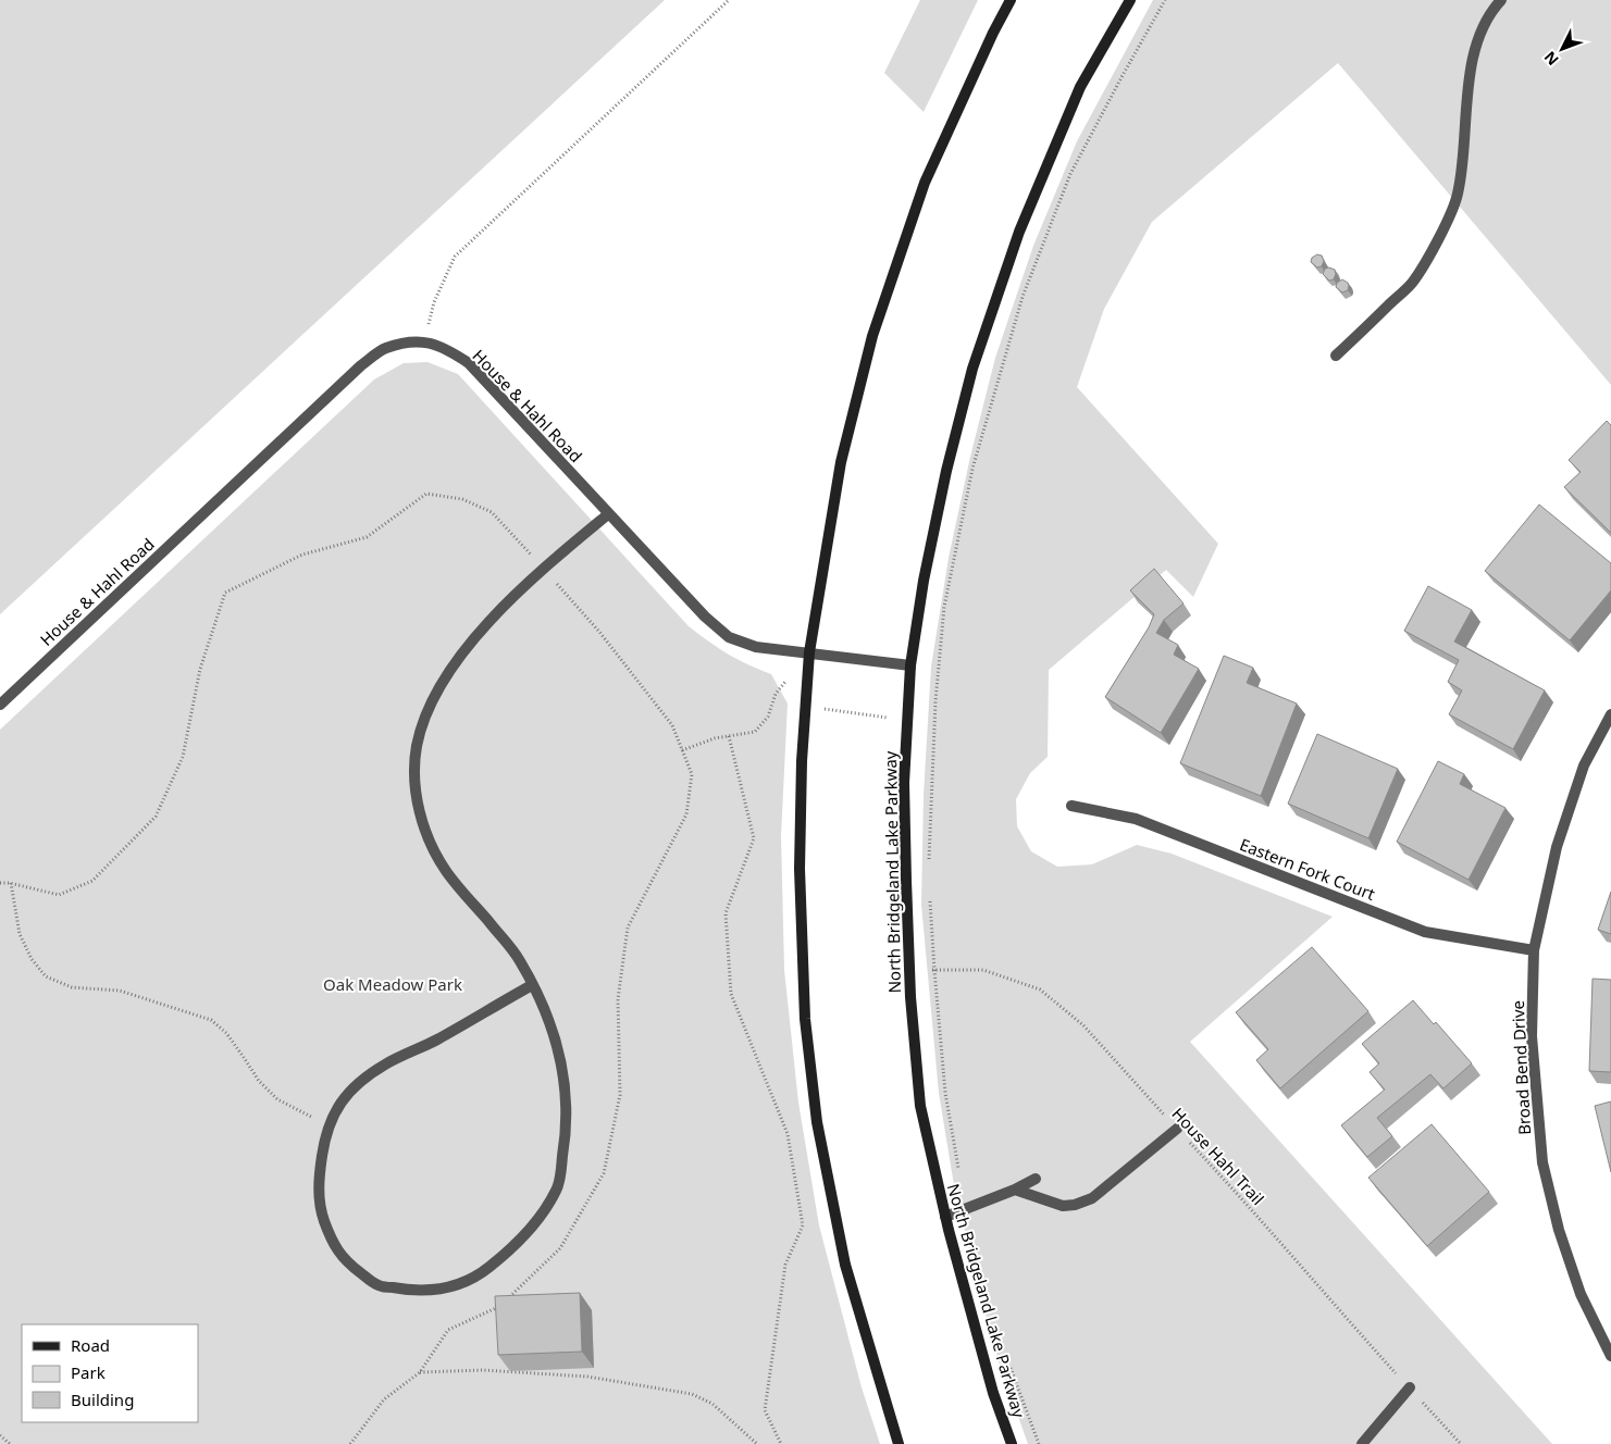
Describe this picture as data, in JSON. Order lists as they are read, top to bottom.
{
  "streets": {
    "main road": ["North Bridgeland Lake Parkway"],
    "street": ["House & Hahl Road", "Eastern Fork Court", "Broad Bend Drive"],
    "path": ["House Hahl Trail"]
  },
  "crossings": [
    ["House & Hahl Road", "North Bridgeland Lake Parkway"],
    ["Eastern Fork Court", "Broad Bend Drive"],
    ["North Bridgeland Lake Parkway", "House Hahl Trail"]
  ],
  "parks": ["Oak Meadow Park"],
  "legend": ["Road", "Park", "Building"],
  "north": "bottom left"
}
